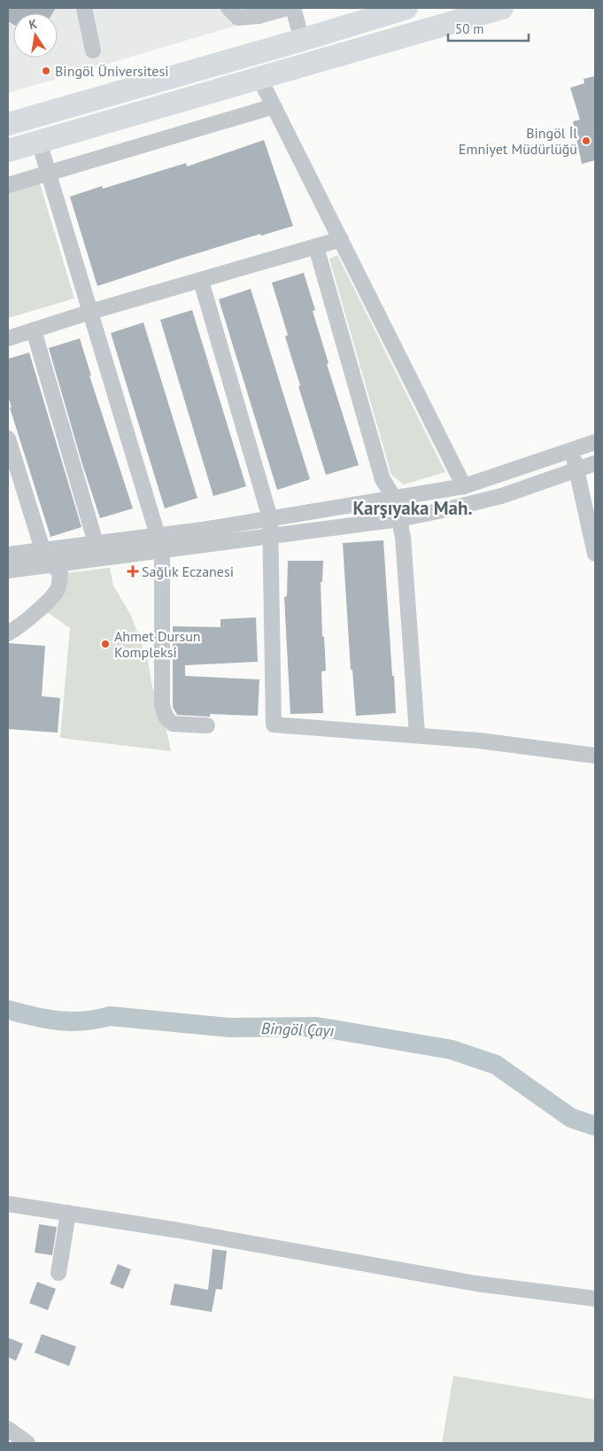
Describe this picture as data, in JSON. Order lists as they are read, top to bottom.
{
  "districts": ["Karşıyaka Mah."],
  "water": ["Bingöl Çayı"],
  "places": {
    "other": ["Bingöl Üniversitesi", "Bingöl İl Emniyet Müdürlüğü", "Ahmet Dursun Kompleksi"],
    "health": ["Sağlık Eczanesi"]
  },
  "scale_bar": "50 m",
  "north": "top"
}
